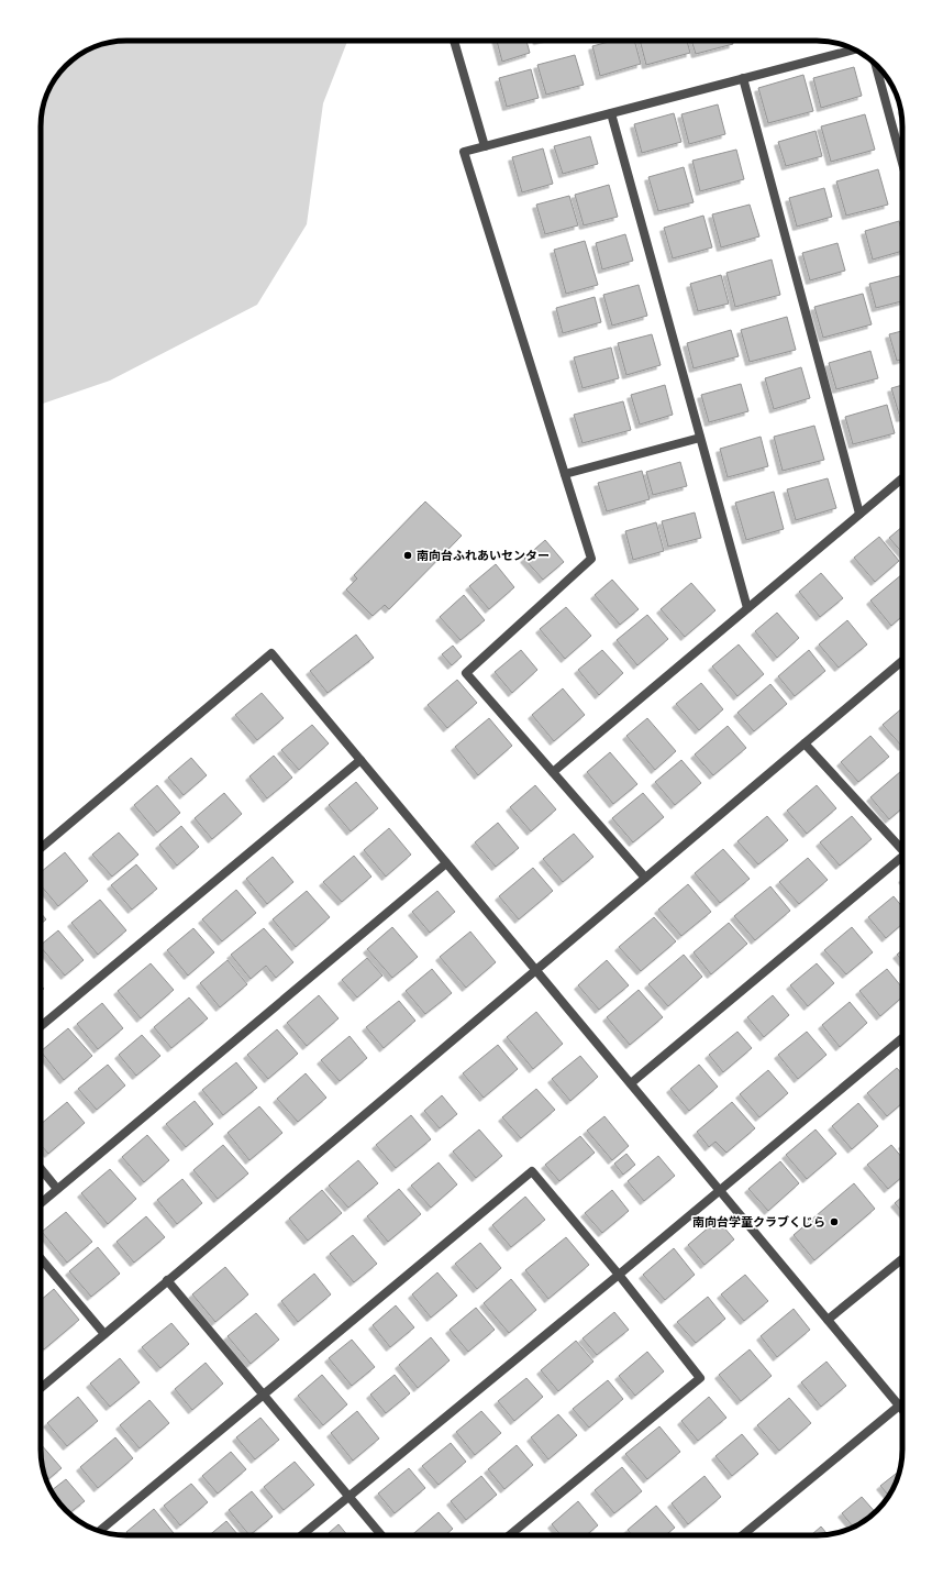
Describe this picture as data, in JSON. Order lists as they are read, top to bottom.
{
  "places": ["南向台ふれあいセンター", "南向台学童クラブくじら"]
}
